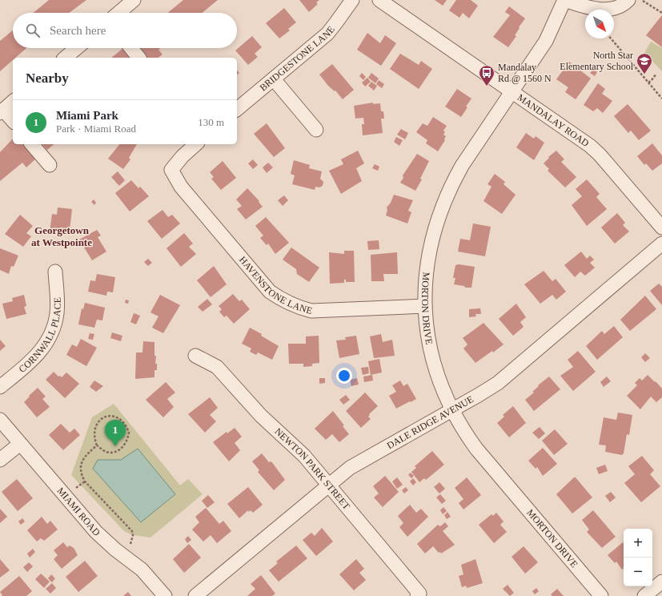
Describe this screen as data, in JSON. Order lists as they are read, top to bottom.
{
  "streets": {
    "street": [
      "BRIDGESTONE LANE",
      "MANDALAY ROAD",
      "HAVENSTONE LANE",
      "MORTON DRIVE",
      "CORNWALL PLACE",
      "DALE RIDGE AVENUE",
      "NEWTON PARK STREET",
      "MIAMI ROAD"
    ]
  },
  "crossings": [
    ["MANDALAY ROAD", "MORTON DRIVE"],
    ["HAVENSTONE LANE", "MORTON DRIVE"],
    ["MORTON DRIVE", "DALE RIDGE AVENUE"],
    ["DALE RIDGE AVENUE", "NEWTON PARK STREET"]
  ],
  "districts": ["Georgetown at Westpointe"],
  "places": {
    "school or university": ["North Star Elementary School"],
    "bus stop": ["Mandalay Rd @ 1560 N"]
  },
  "north": "bottom right",
  "page": {
    "search": "Search here",
    "heading": "Nearby",
    "list": [
      {
        "mark": "1",
        "name": "Miami Park",
        "note": "Park · Miami Road",
        "value": "130 m"
      }
    ],
    "pins": "1",
    "map_buttons": ["+", "−"]
  }
}
